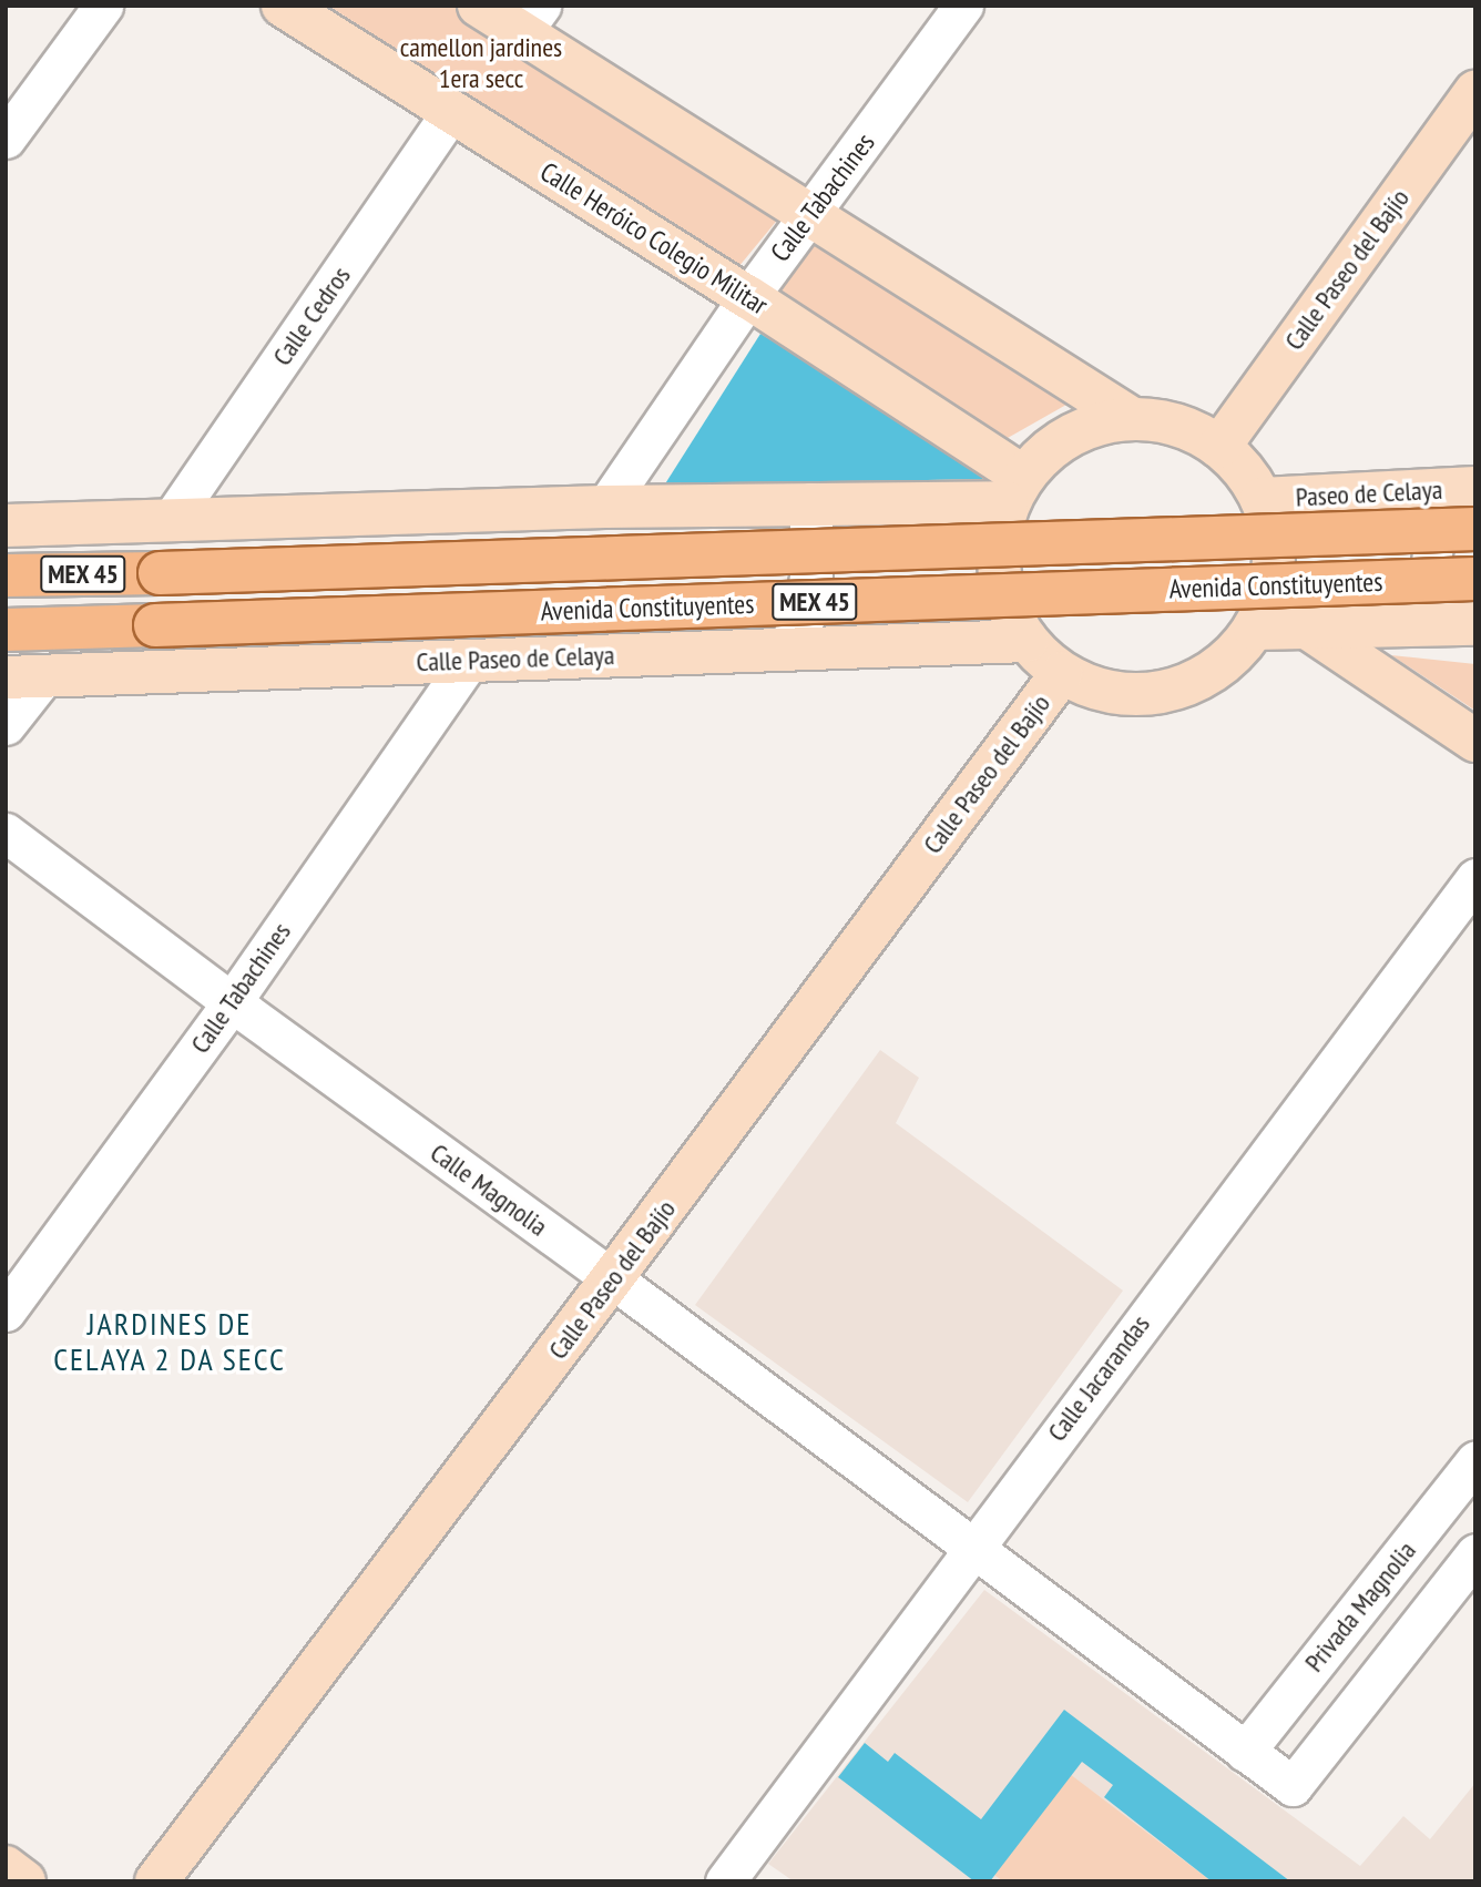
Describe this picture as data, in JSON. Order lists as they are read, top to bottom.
{
  "streets": {
    "main road": [
      "Calle Heróico Colegio Militar",
      "Calle Paseo del Bajío",
      "Paseo de Celaya",
      "MEX 45",
      "Avenida Constituyentes",
      "Calle Paseo de Celaya"
    ],
    "street": [
      "Calle Tabachines",
      "Calle Cedros",
      "Calle Magnolia",
      "Calle Jacarandas",
      "Privada Magnolia"
    ]
  },
  "crossings": [
    ["Calle Tabachines", "Calle Heróico Colegio Militar"],
    ["Calle Tabachines", "Calle Paseo de Celaya"],
    ["Calle Tabachines", "Calle Magnolia"],
    ["Calle Heróico Colegio Militar", "Calle Paseo del Bajío"],
    ["Calle Heróico Colegio Militar", "Calle Cedros"],
    ["Calle Heróico Colegio Militar", "Paseo de Celaya"],
    ["Calle Heróico Colegio Militar", "Calle Paseo de Celaya"],
    ["Calle Paseo del Bajío", "Paseo de Celaya"],
    ["Calle Paseo del Bajío", "Calle Paseo de Celaya"],
    ["Calle Paseo del Bajío", "Calle Magnolia"],
    ["Paseo de Celaya", "Calle Paseo de Celaya"],
    ["Calle Magnolia", "Calle Jacarandas"],
    ["Calle Magnolia", "Privada Magnolia"],
    ["Calle Jacarandas", "Privada Magnolia"]
  ],
  "districts": ["JARDINES DE CELAYA 2 DA SECC"],
  "parks": ["camellon jardines 1era secc"]
}
